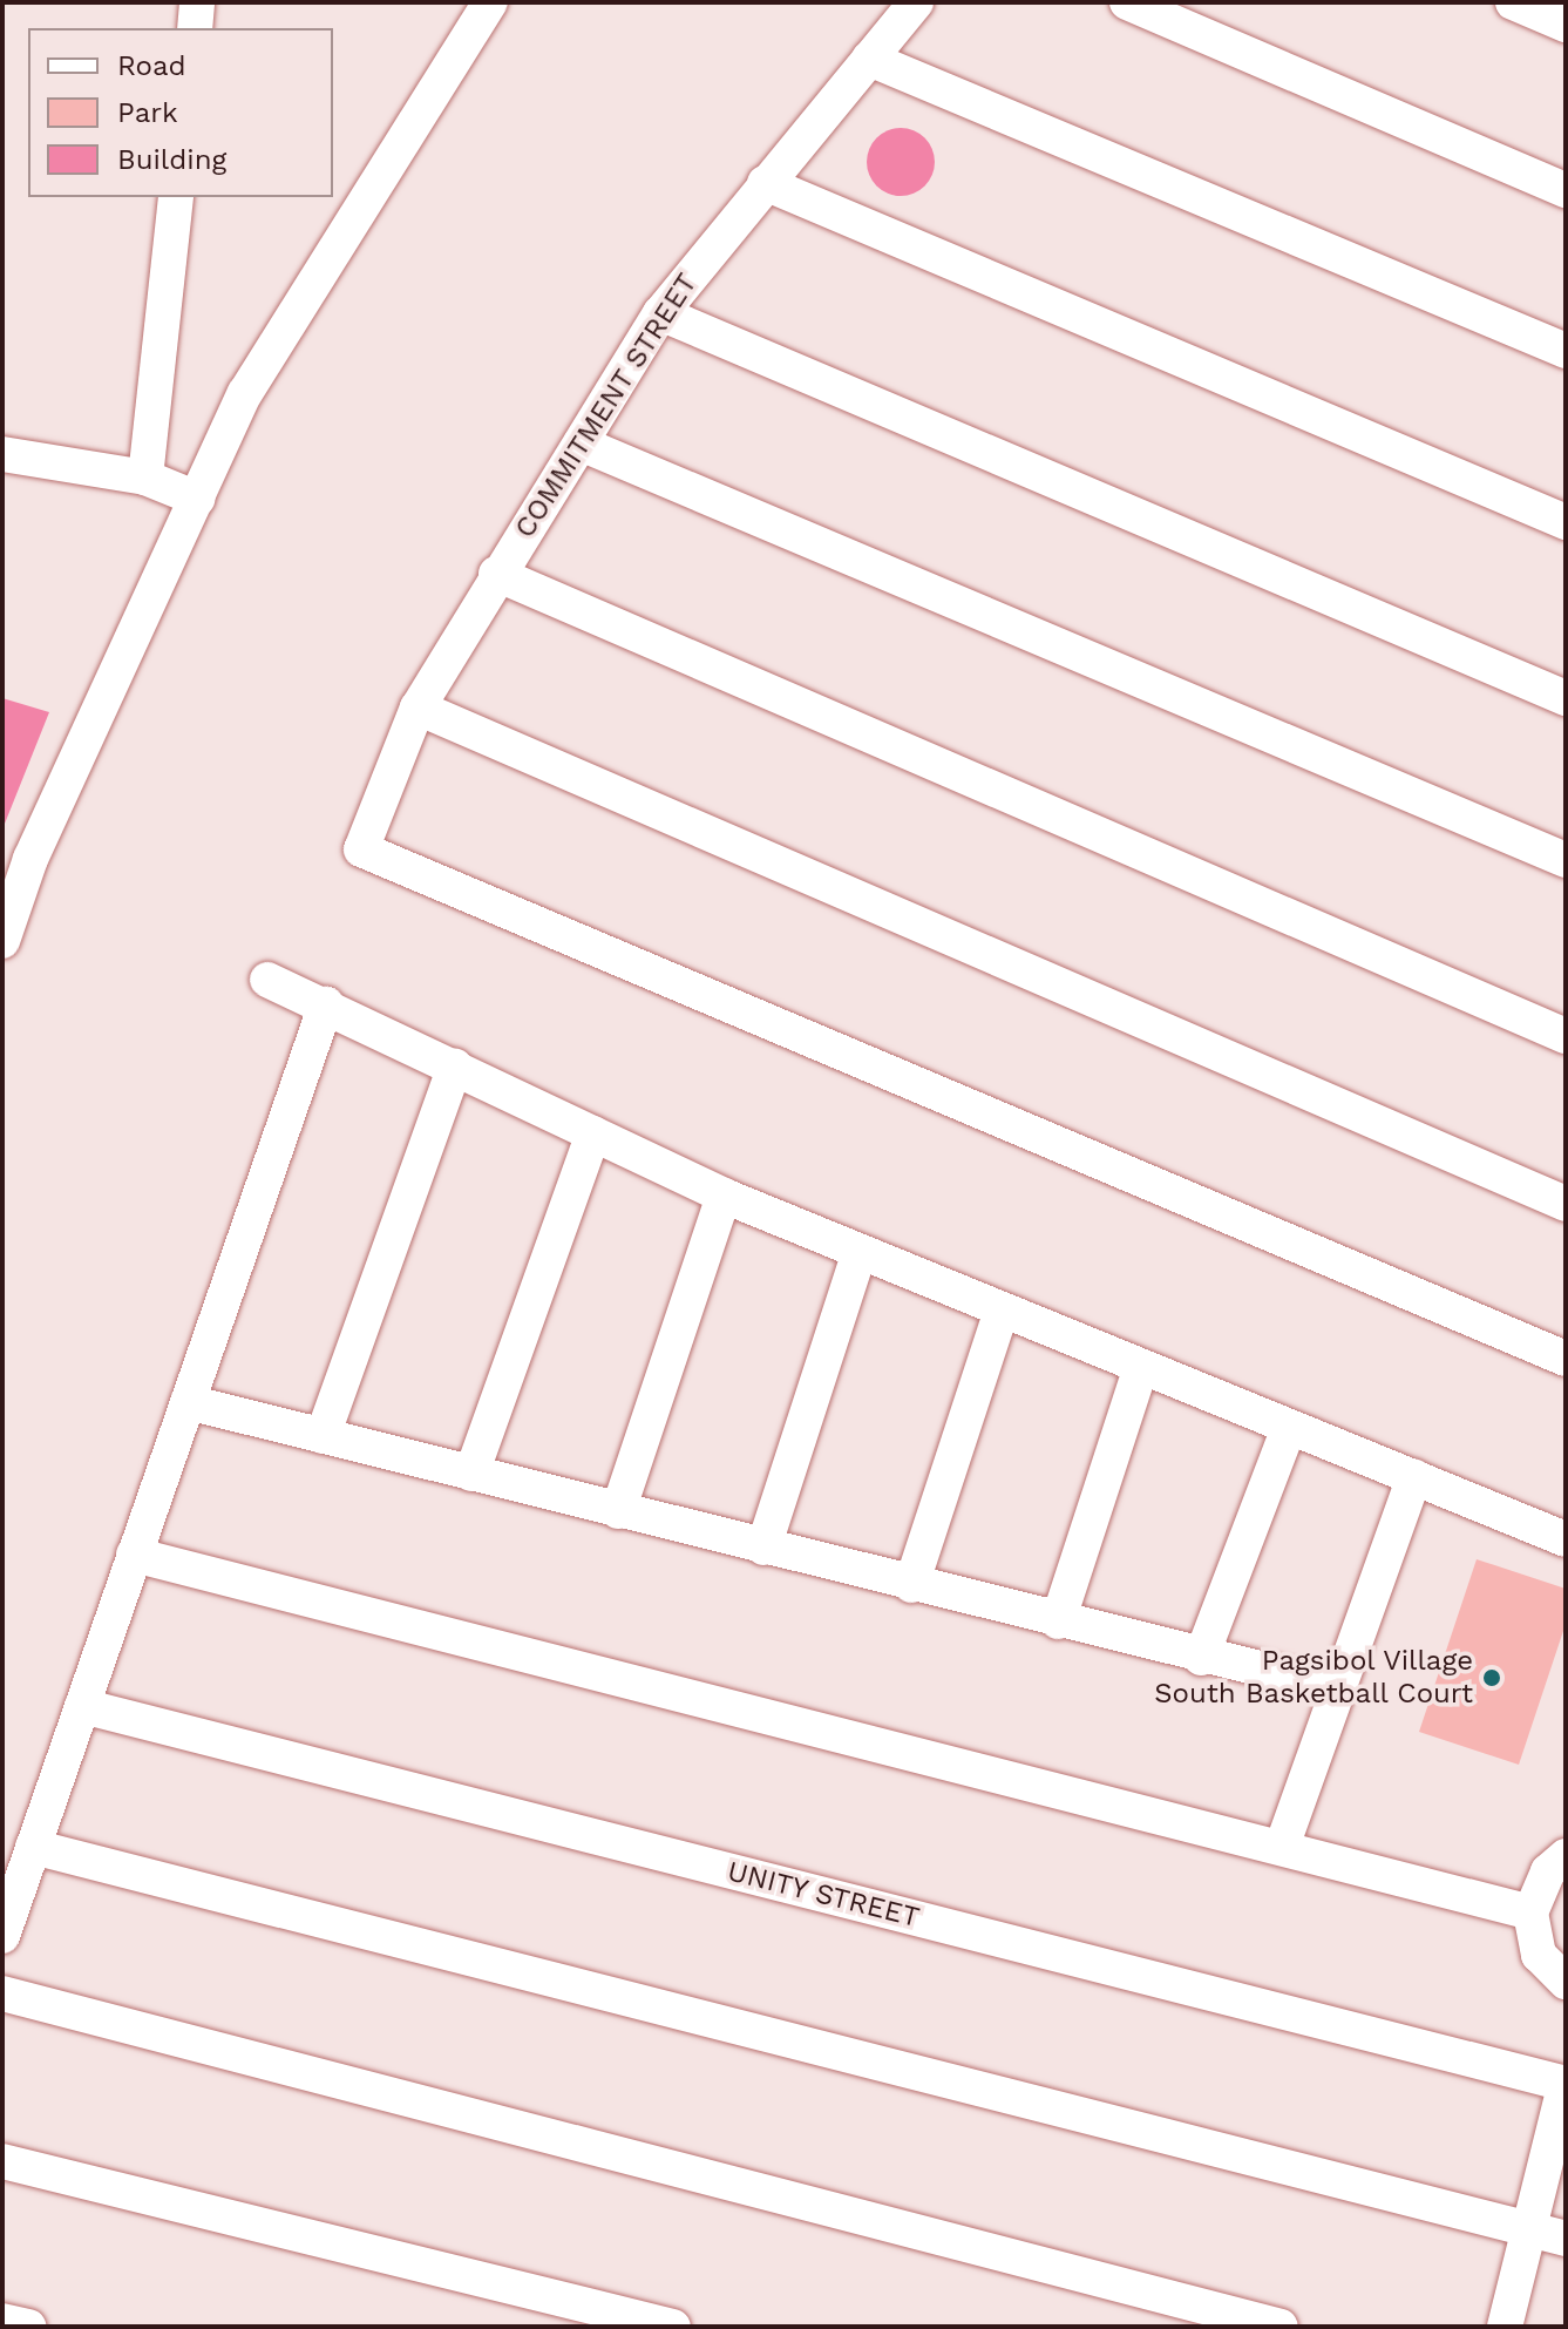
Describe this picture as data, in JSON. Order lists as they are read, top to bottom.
{
  "streets": {
    "street": ["COMMITMENT STREET", "UNITY STREET"]
  },
  "places": ["Pagsibol Village South Basketball Court"],
  "legend": ["Road", "Park", "Building"]
}
